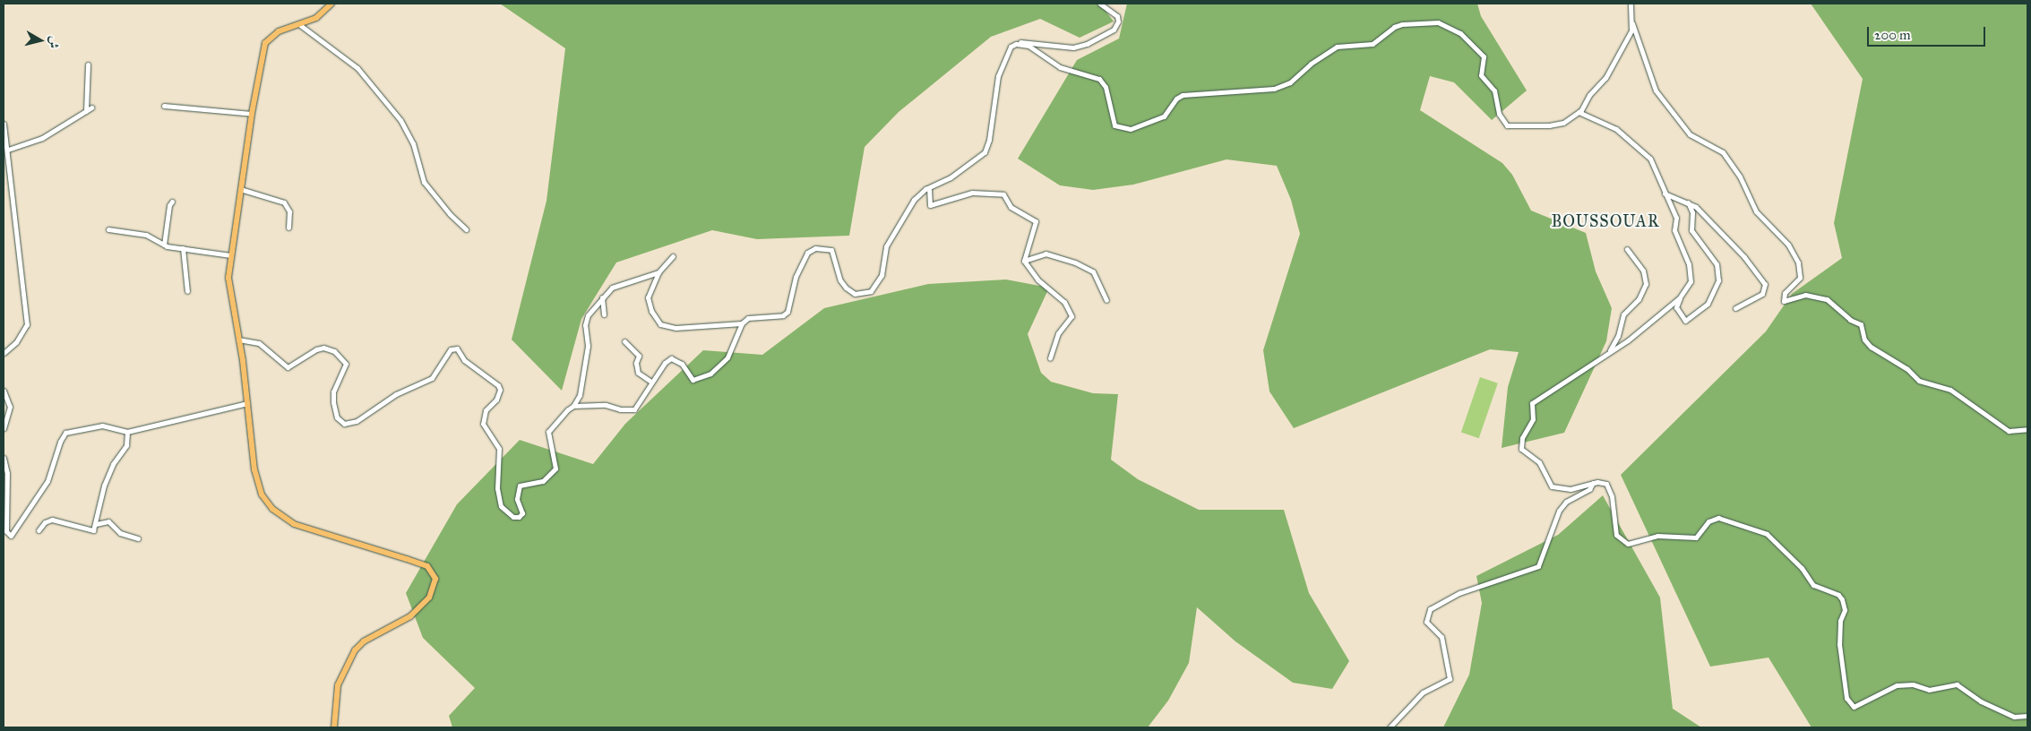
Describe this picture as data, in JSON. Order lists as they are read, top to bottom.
{
  "districts": ["BOUSSOUAR"],
  "scale_bar": "200 m",
  "north": "right"
}
